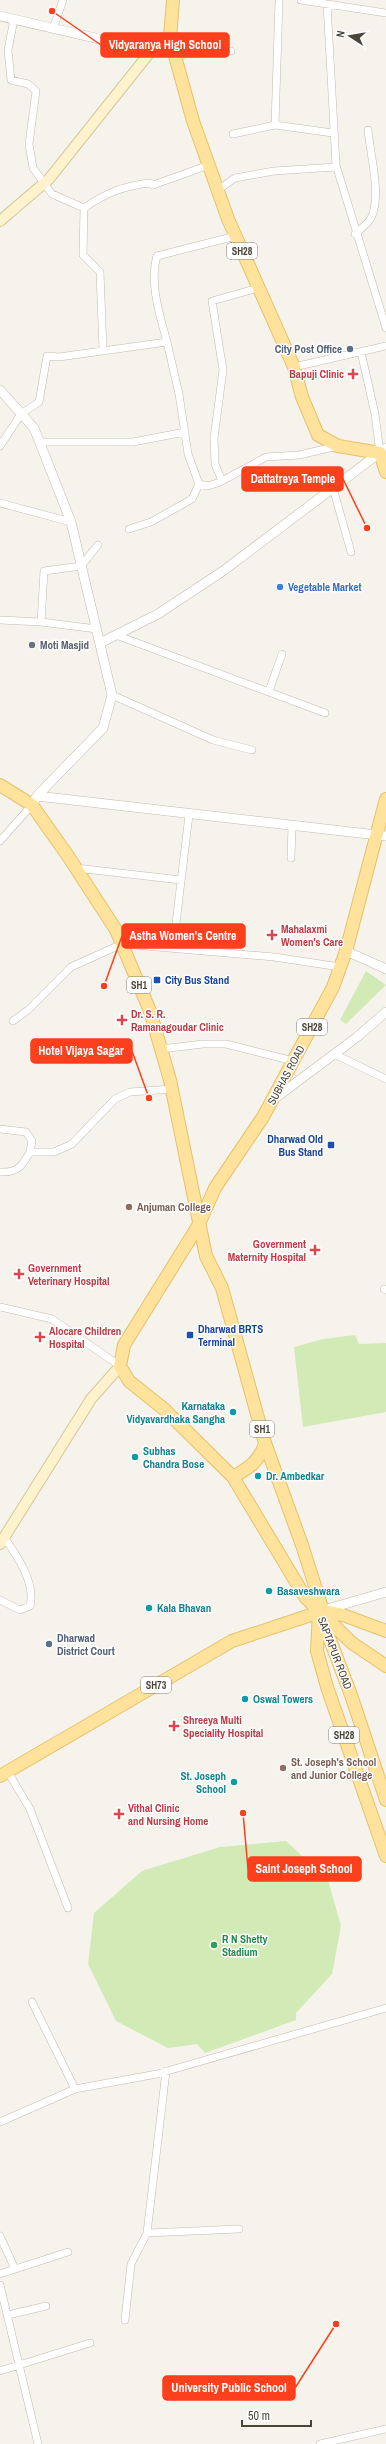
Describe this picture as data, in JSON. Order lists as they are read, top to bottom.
{
  "streets": {
    "main road": [
      "SH28",
      "SH1",
      "SUBHAS ROAD",
      "SAPTAPUR ROAD",
      "SH73"
    ]
  },
  "crossings": [
    ["SH1", "SUBHAS ROAD"],
    ["SH1", "SAPTAPUR ROAD"],
    ["SH1", "SH73"],
    ["SAPTAPUR ROAD", "SH73"]
  ],
  "places": {
    "other": [
      "Vidyaranya High School",
      "City Post Office",
      "Dattatreya Temple",
      "Vegetable Market",
      "Moti Masjid",
      "Astha Women's Centre",
      "Hotel Vijaya Sagar",
      "Anjuman College",
      "Karnataka Vidyavardhaka Sangha",
      "Subhas Chandra Bose",
      "Dr. Ambedkar",
      "Basaveshwara",
      "Kala Bhavan",
      "Dharwad District Court",
      "Oswal Towers",
      "St. Joseph's School and Junior College",
      "St. Joseph School",
      "Saint Joseph School",
      "R N Shetty Stadium",
      "University Public School"
    ],
    "health": [
      "Bapuji Clinic",
      "Mahalaxmi Women's Care",
      "Dr. S. R. Ramanagoudar Clinic",
      "Government Maternity Hospital",
      "Government Veterinary Hospital",
      "Alocare Children Hospital",
      "Shreeya Multi Speciality Hospital",
      "Vithal Clinic and Nursing Home"
    ],
    "transit": ["City Bus Stand", "Dharwad Old Bus Stand", "Dharwad BRTS Terminal"]
  },
  "scale_bar": "50 m",
  "north": "left"
}
